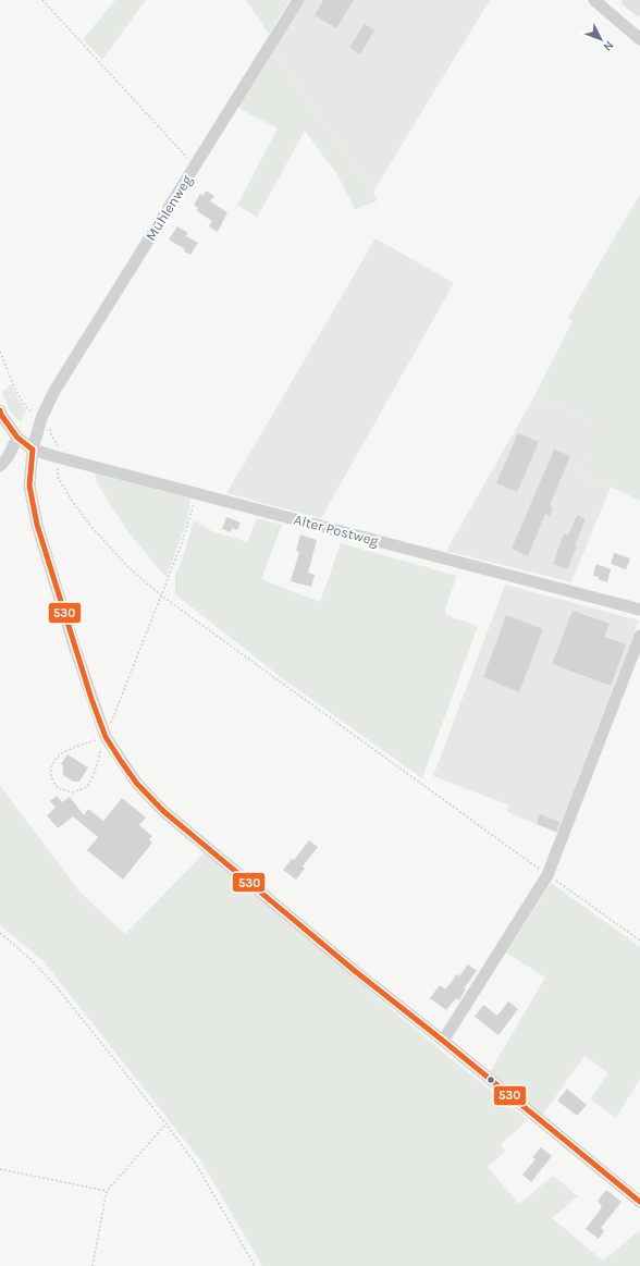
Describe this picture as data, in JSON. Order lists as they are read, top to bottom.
{
  "streets": {
    "street": ["Mühlenweg", "Alter Postweg"]
  },
  "crossings": [
    ["Mühlenweg", "Alter Postweg"]
  ],
  "lines": ["transit line 530"],
  "north": "bottom right"
}
